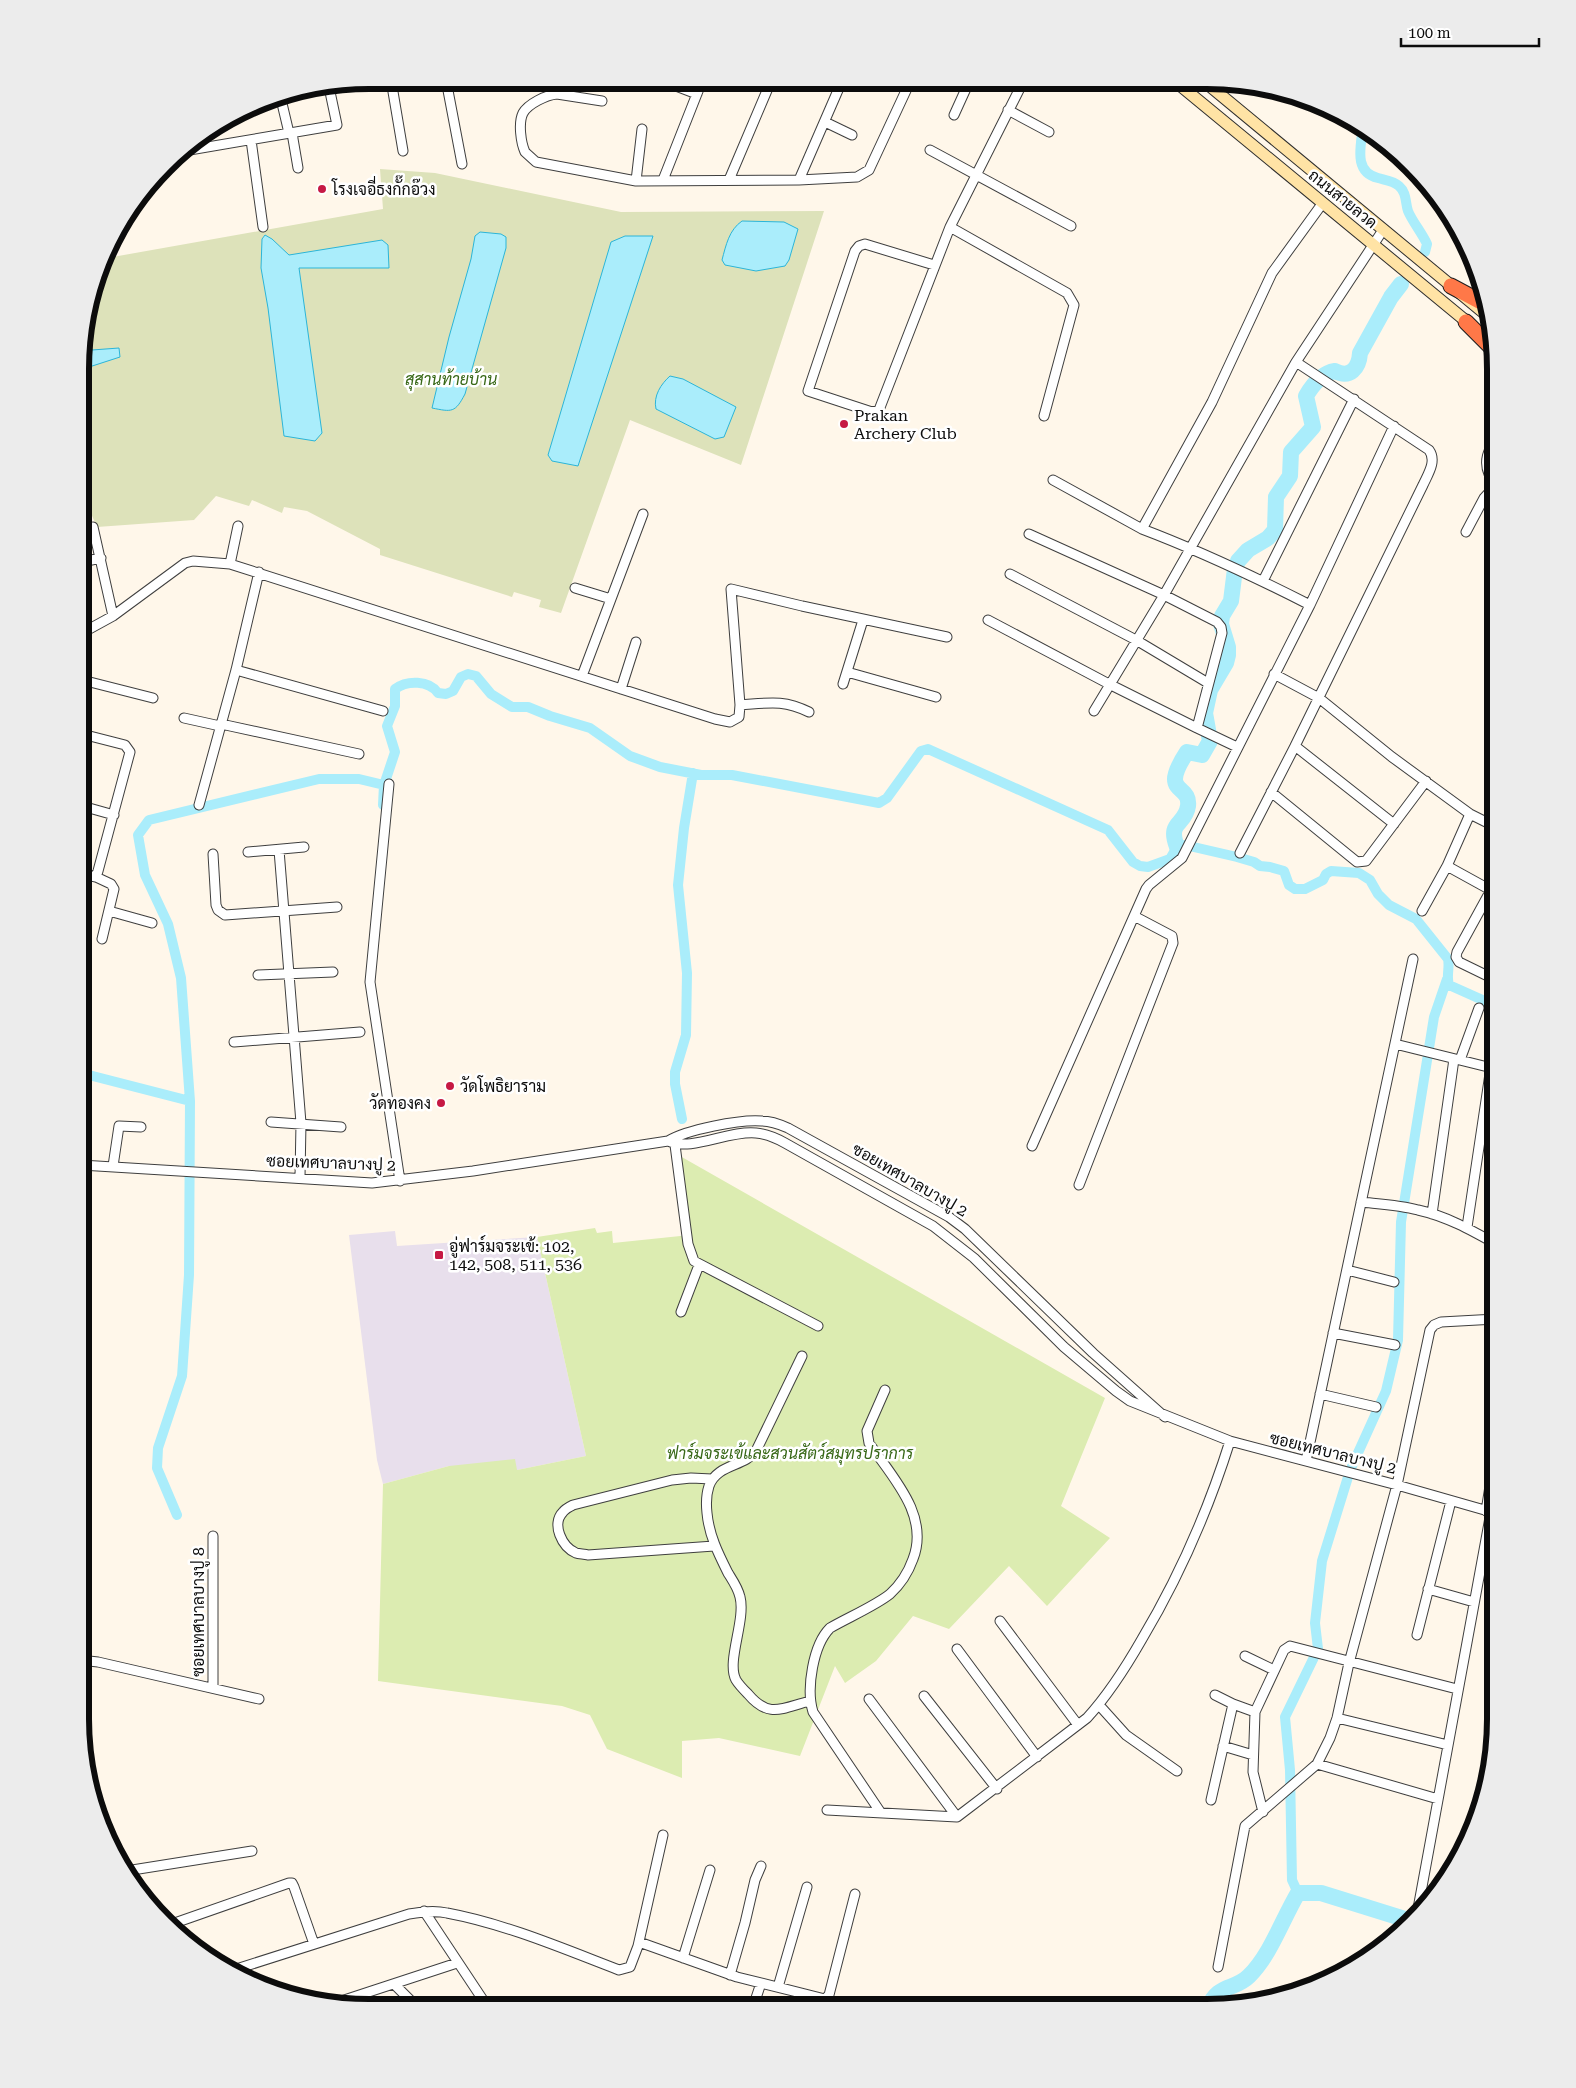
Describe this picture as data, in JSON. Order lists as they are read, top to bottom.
{
  "streets": {
    "main road": ["ถนนสายลวด"],
    "street": ["ซอยเทศบาลบางปู 2", "ซอยเทศบาลบางปู 8"]
  },
  "parks": ["สุสานท้ายบ้าน", "ฟาร์มจระเข้และสวนสัตว์สมุทรปราการ"],
  "places": {
    "other": [
      "โรงเจอี่ธงกั๊กอ๊วง",
      "Prakan Archery Club",
      "วัดโพธิยาราม",
      "วัดทองคง"
    ],
    "transit": ["อู่ฟาร์มจระเข้: 102, 142, 508, 511, 536"]
  },
  "scale_bar": "100 m"
}
